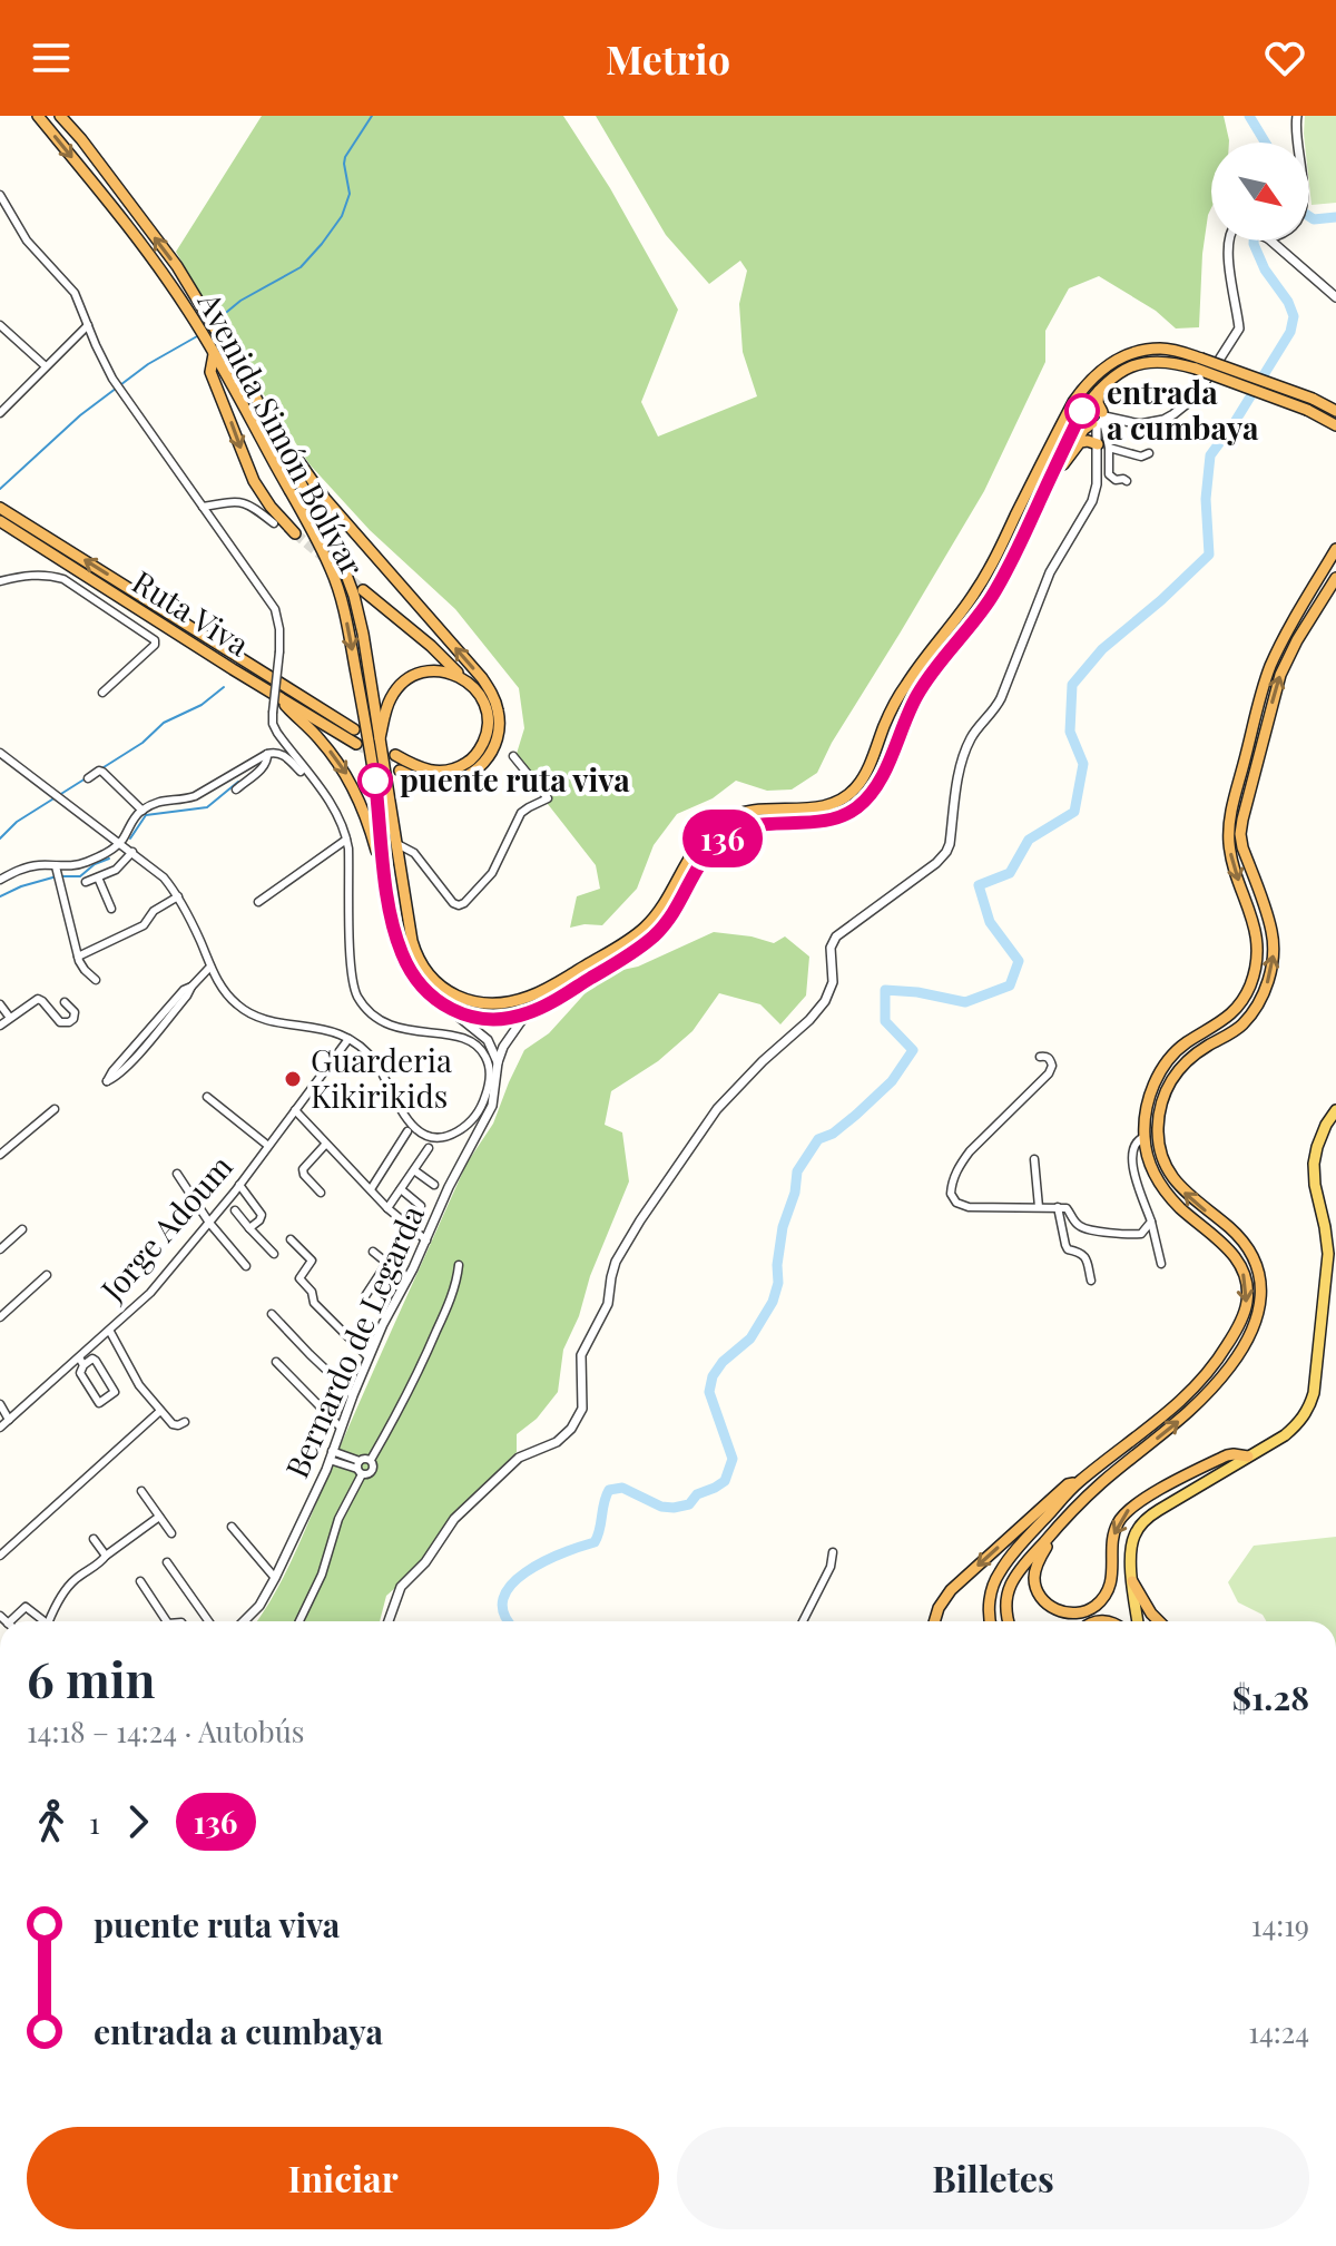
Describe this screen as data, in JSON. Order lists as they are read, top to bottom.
{
  "streets": {
    "highway": ["Avenida Simón Bolívar", "Ruta Viva"],
    "street": ["Jorge Adoum", "Bernardo de Legarda"]
  },
  "crossings": [
    ["Avenida Simón Bolívar", "Bernardo de Legarda"]
  ],
  "places": ["entrada a cumbaya", "puente ruta viva", "Guarderia Kikirikids"],
  "lines": ["bus line 136"],
  "north": "bottom right",
  "page": {
    "header": "Metrio",
    "on_map": "136",
    "heading": ["6 min", "14:18 – 14:24 · Autobús", "$1.28"],
    "legs": ["1", "136"],
    "list": [
      {
        "name": "puente ruta viva",
        "value": "14:19"
      },
      {
        "name": "entrada a cumbaya",
        "value": "14:24"
      }
    ],
    "buttons": ["Iniciar", "Billetes"]
  }
}
